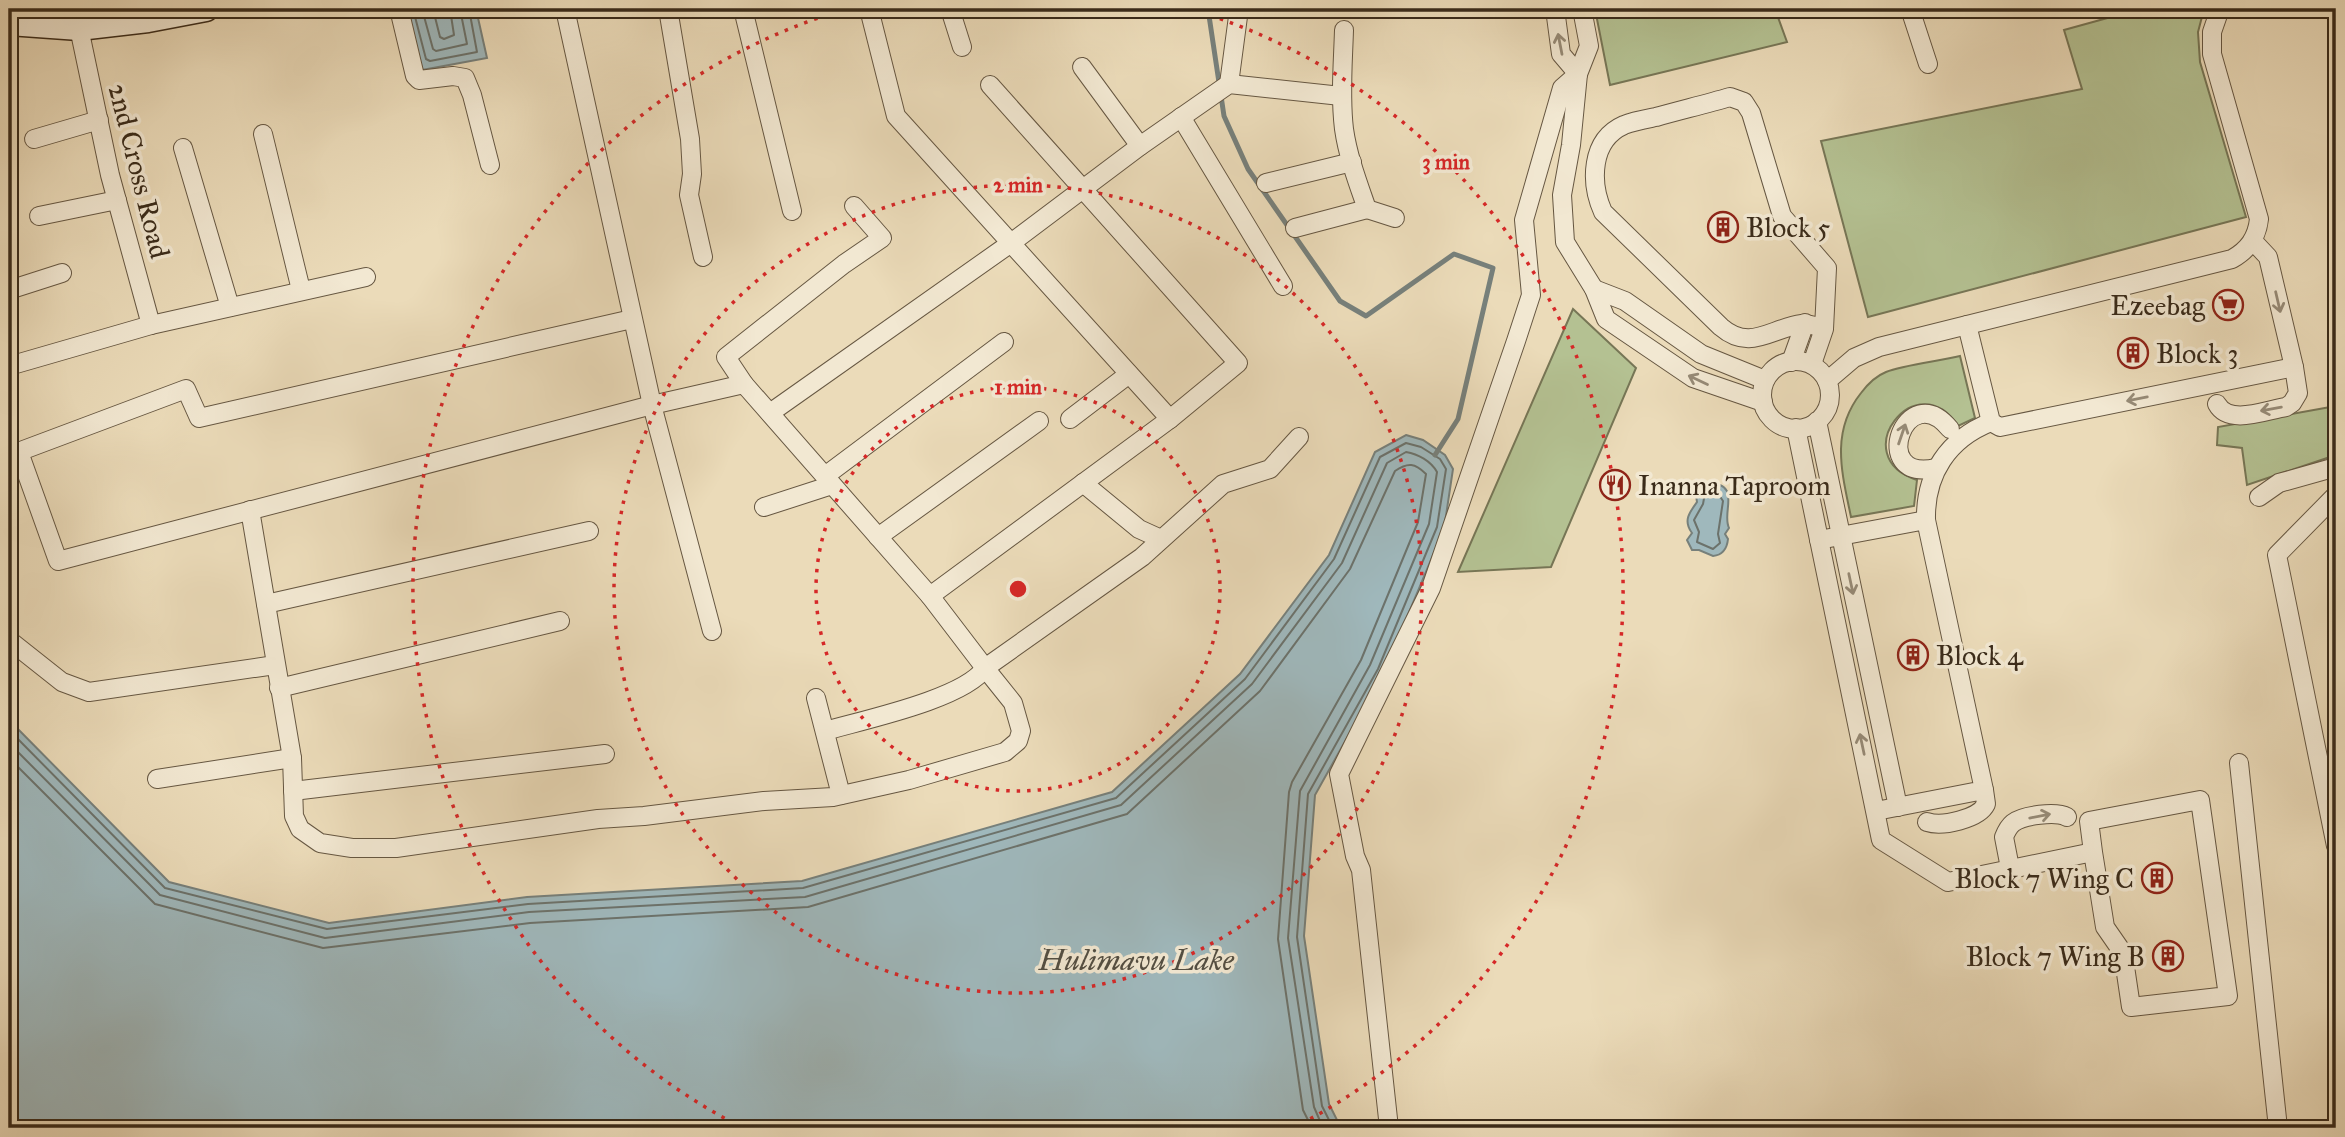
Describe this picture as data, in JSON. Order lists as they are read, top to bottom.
{
  "streets": {
    "street": ["2nd Cross Road"]
  },
  "water": ["Hulimavu Lake"],
  "places": {
    "building": [
      "Block 5",
      "Block 3",
      "Block 4",
      "Block 7 Wing C",
      "Block 7 Wing B"
    ],
    "supermarket": ["Ezeebag"],
    "restaurant": ["Inanna Taproom"]
  },
  "rings": ["3 min", "2 min", "1 min"]
}
